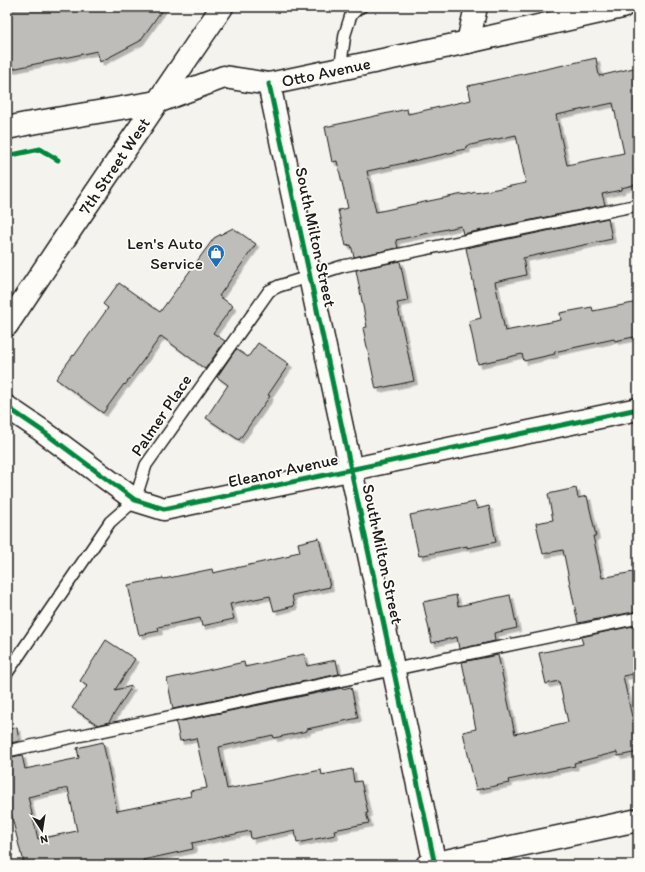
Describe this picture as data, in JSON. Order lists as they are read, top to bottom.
{
  "streets": {
    "street": [
      "Otto Avenue",
      "7th Street West",
      "South Milton Street",
      "Eleanor Avenue"
    ],
    "lane": ["Palmer Place"]
  },
  "crossings": [
    ["Otto Avenue", "7th Street West"],
    ["Otto Avenue", "South Milton Street"],
    ["South Milton Street", "Palmer Place"],
    ["South Milton Street", "Eleanor Avenue"],
    ["Palmer Place", "Eleanor Avenue"]
  ],
  "places": {
    "shop": ["Len's Auto Service"]
  },
  "north": "bottom"
}
